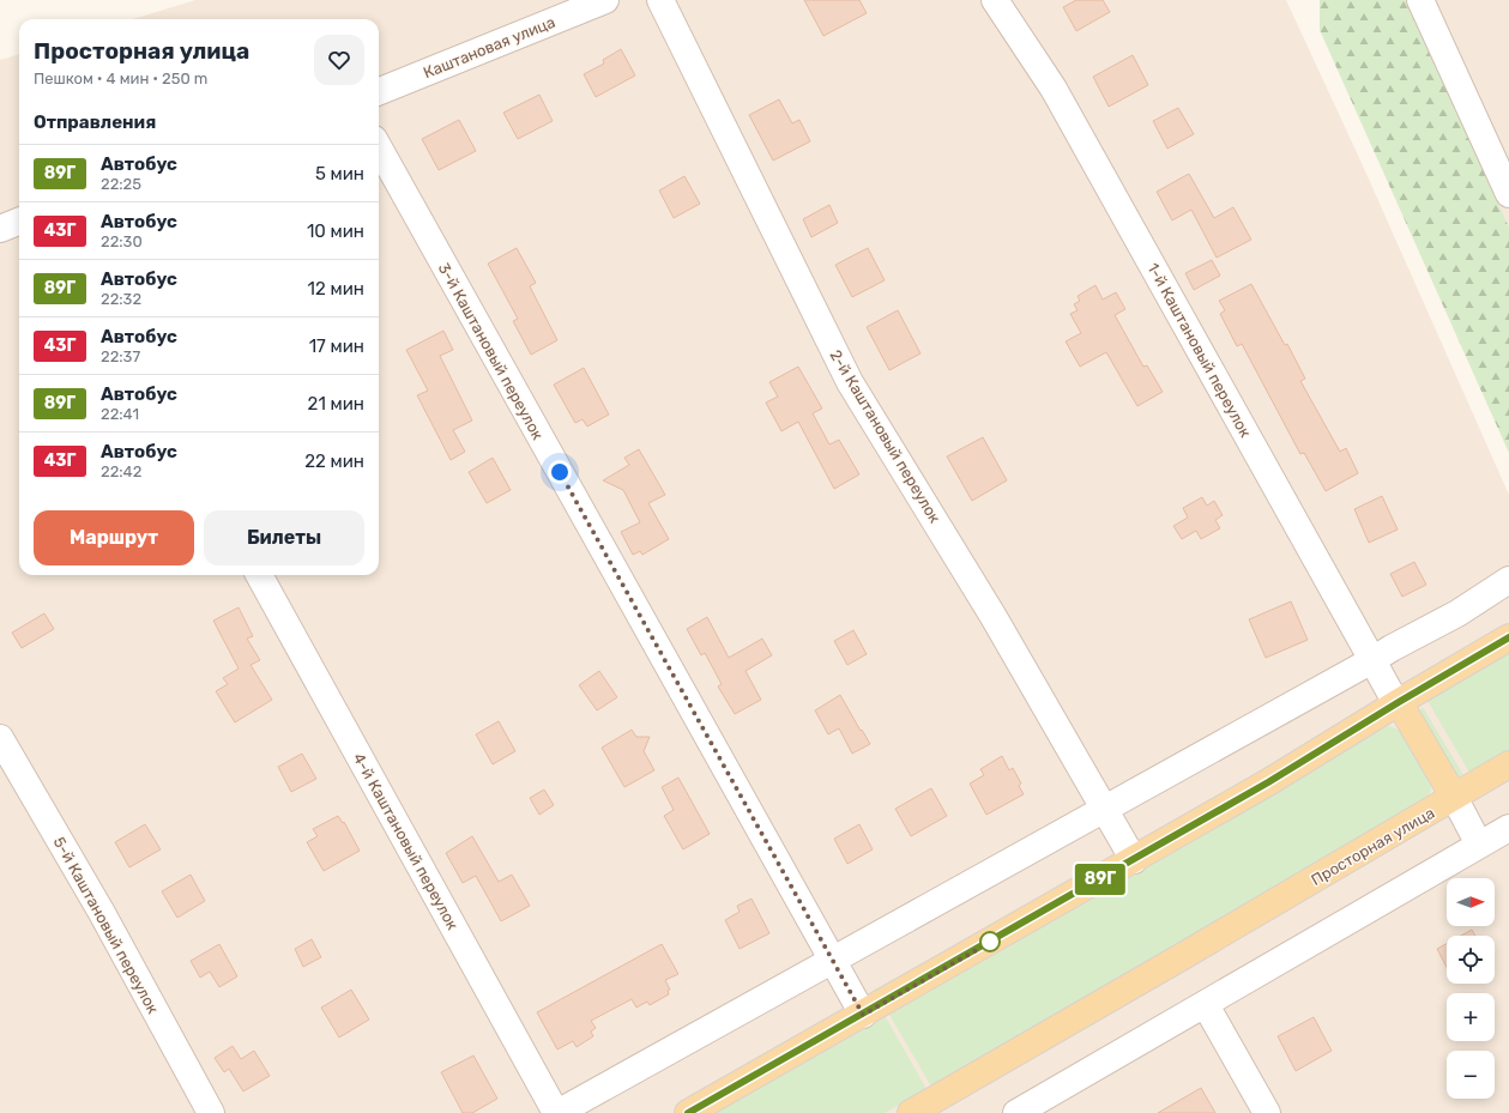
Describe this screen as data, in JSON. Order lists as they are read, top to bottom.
{
  "streets": {
    "main road": ["Просторная улица"],
    "street": [
      "Каштановая улица",
      "1-й Каштановый переулок",
      "3-й Каштановый переулок",
      "2-й Каштановый переулок",
      "4-й Каштановый переулок",
      "5-й Каштановый переулок"
    ]
  },
  "lines": ["bus line 89Г"],
  "north": "right",
  "page": {
    "on_map": "89Г",
    "heading": [
      ["Просторная улица", "Пешком · 4 мин · 250 m"],
      "Отправления"
    ],
    "list": [
      {
        "mark": "89Г",
        "name": "Автобус",
        "note": "22:25",
        "value": "5 мин"
      },
      {
        "mark": "43Г",
        "name": "Автобус",
        "note": "22:30",
        "value": "10 мин"
      },
      {
        "mark": "89Г",
        "name": "Автобус",
        "note": "22:32",
        "value": "12 мин"
      },
      {
        "mark": "43Г",
        "name": "Автобус",
        "note": "22:37",
        "value": "17 мин"
      },
      {
        "mark": "89Г",
        "name": "Автобус",
        "note": "22:41",
        "value": "21 мин"
      },
      {
        "mark": "43Г",
        "name": "Автобус",
        "note": "22:42",
        "value": "22 мин"
      }
    ],
    "buttons": ["Маршрут", "Билеты"],
    "map_buttons": ["+", "−"]
  }
}
